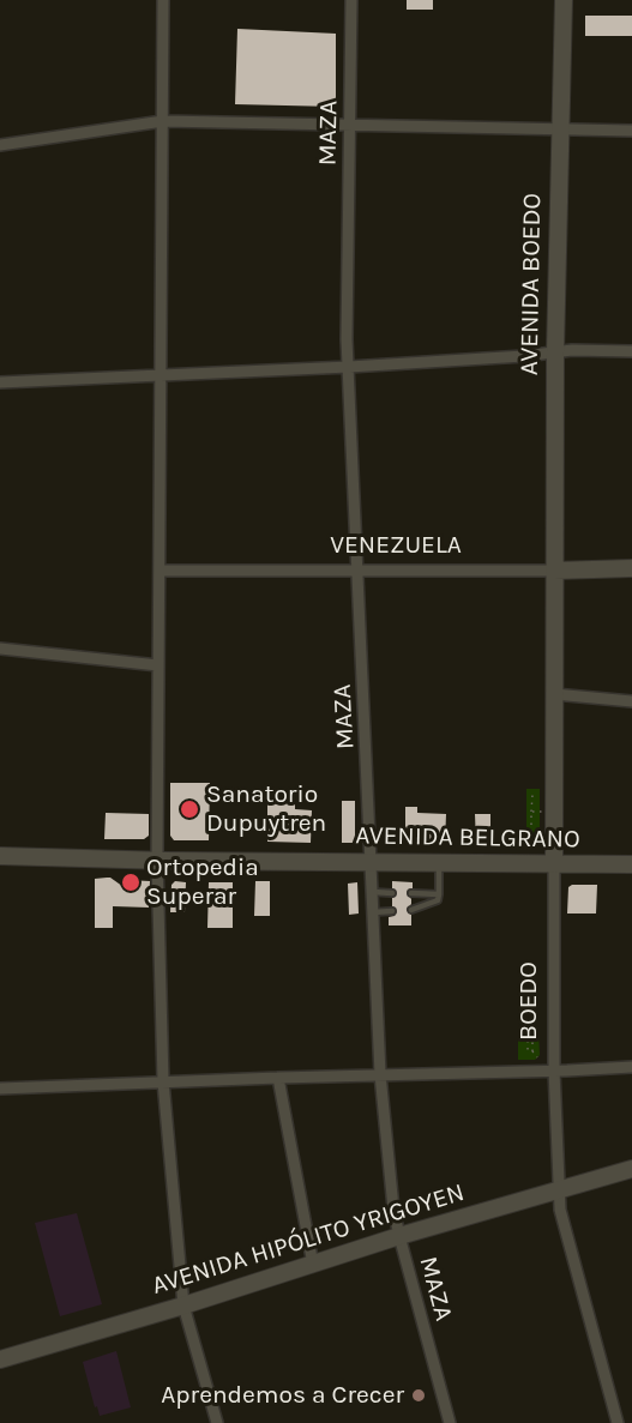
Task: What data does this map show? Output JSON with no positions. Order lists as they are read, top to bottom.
{
  "streets": {
    "main road": [
      "AVENIDA BOEDO",
      "VENEZUELA",
      "AVENIDA BELGRANO",
      "BOEDO",
      "AVENIDA HIPÓLITO YRIGOYEN"
    ],
    "street": ["MAZA"]
  },
  "crossings": [
    ["MAZA", "VENEZUELA"],
    ["MAZA", "AVENIDA BELGRANO"],
    ["MAZA", "AVENIDA HIPÓLITO YRIGOYEN"],
    ["AVENIDA BOEDO", "VENEZUELA"],
    ["AVENIDA BOEDO", "BOEDO"],
    ["VENEZUELA", "BOEDO"],
    ["AVENIDA BELGRANO", "BOEDO"],
    ["BOEDO", "AVENIDA HIPÓLITO YRIGOYEN"]
  ],
  "places": ["Sanatorio Dupuytren", "Ortopedia Superar", "Aprendemos a Crecer"]
}
